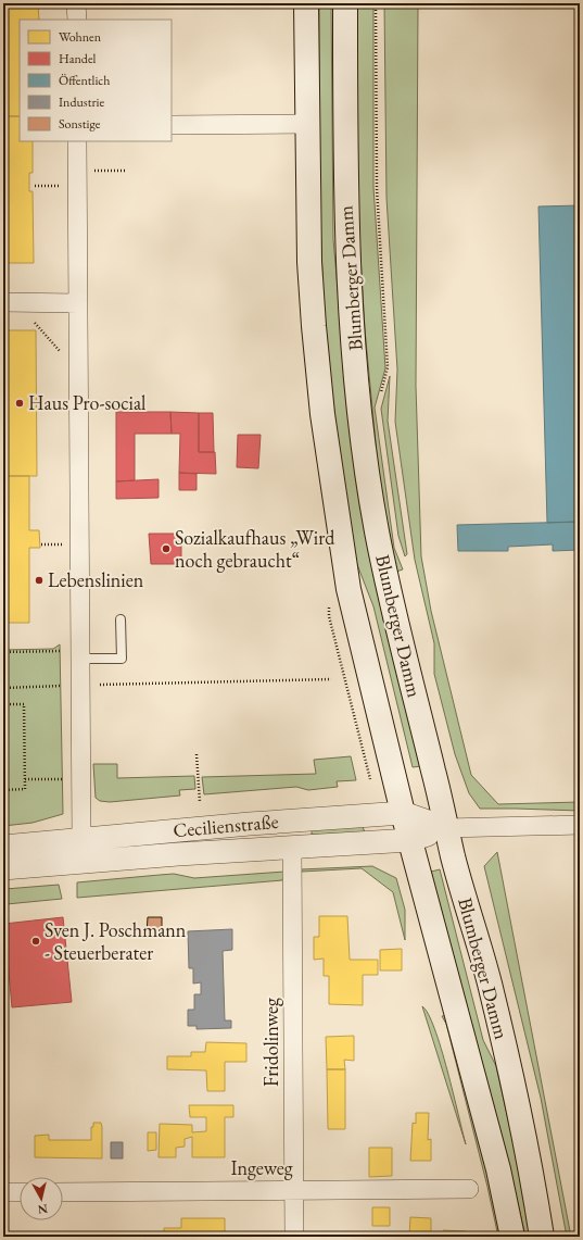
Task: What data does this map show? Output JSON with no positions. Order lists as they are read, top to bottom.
{
  "streets": {
    "main road": ["Blumberger Damm"],
    "street": ["Cecilienstraße", "Fridolinweg", "Ingeweg"]
  },
  "crossings": [
    ["Blumberger Damm", "Cecilienstraße"],
    ["Cecilienstraße", "Fridolinweg"],
    ["Fridolinweg", "Ingeweg"]
  ],
  "places": [
    "Haus Pro-social",
    "Sozialkaufhaus „Wird noch gebraucht“",
    "Lebenslinien",
    "Sven J. Poschmann - Steuerberater"
  ],
  "legend": [
    "Wohnen",
    "Handel",
    "Öffentlich",
    "Industrie",
    "Sonstige"
  ],
  "north": "bottom"
}
